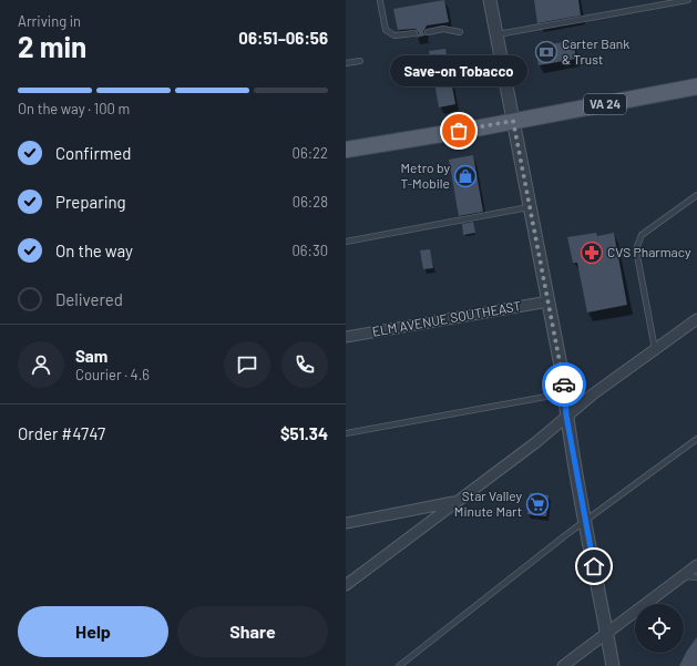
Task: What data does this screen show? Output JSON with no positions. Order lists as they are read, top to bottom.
{
  "streets": {
    "main road": ["VA 24"],
    "street": ["ELM AVENUE SOUTHEAST"]
  },
  "places": {
    "bank": ["Carter Bank & Trust"],
    "other": ["Save-on Tobacco"],
    "shop": ["Metro by T-Mobile"],
    "pharmacy": ["CVS Pharmacy"],
    "supermarket": ["Star Valley Minute Mart"]
  },
  "page": {
    "heading": ["2 min", "Arriving in", "06:51–06:56"],
    "panel": [
      "Sam",
      "Courier · 4.6",
      "Order #4747",
      "$51.34"
    ],
    "bubble": "Save-on Tobacco",
    "bar": "On the way · 100 m",
    "list": [
      ["Confirmed", "06:22"],
      ["Preparing", "06:28"],
      ["On the way", "06:30"],
      "Delivered"
    ],
    "buttons": ["Help", "Share"]
  }
}
